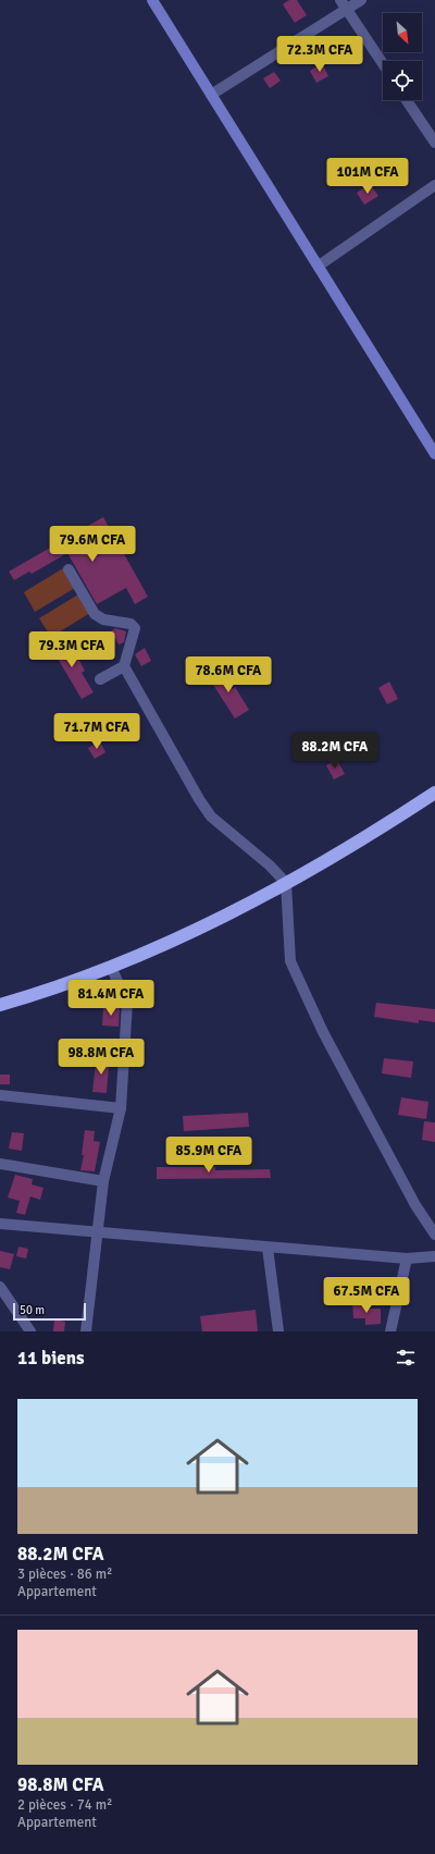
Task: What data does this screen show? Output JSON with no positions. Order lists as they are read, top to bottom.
{
  "scale_bar": "50 m",
  "north": "bottom right",
  "page": {
    "price": [
      "72.3M CFA",
      "101M CFA",
      "79.6M CFA",
      "79.3M CFA",
      "78.6M CFA",
      "71.7M CFA",
      "88.2M CFA",
      "81.4M CFA",
      "98.8M CFA",
      "85.9M CFA",
      "67.5M CFA"
    ],
    "scale": "50 m",
    "heading": "11 biens",
    "list": [
      {
        "name": "88.2M CFA",
        "note": "3 pièces · 86 m² · Appartement"
      },
      {
        "name": "98.8M CFA",
        "note": "2 pièces · 74 m² · Appartement"
      }
    ]
  }
}
